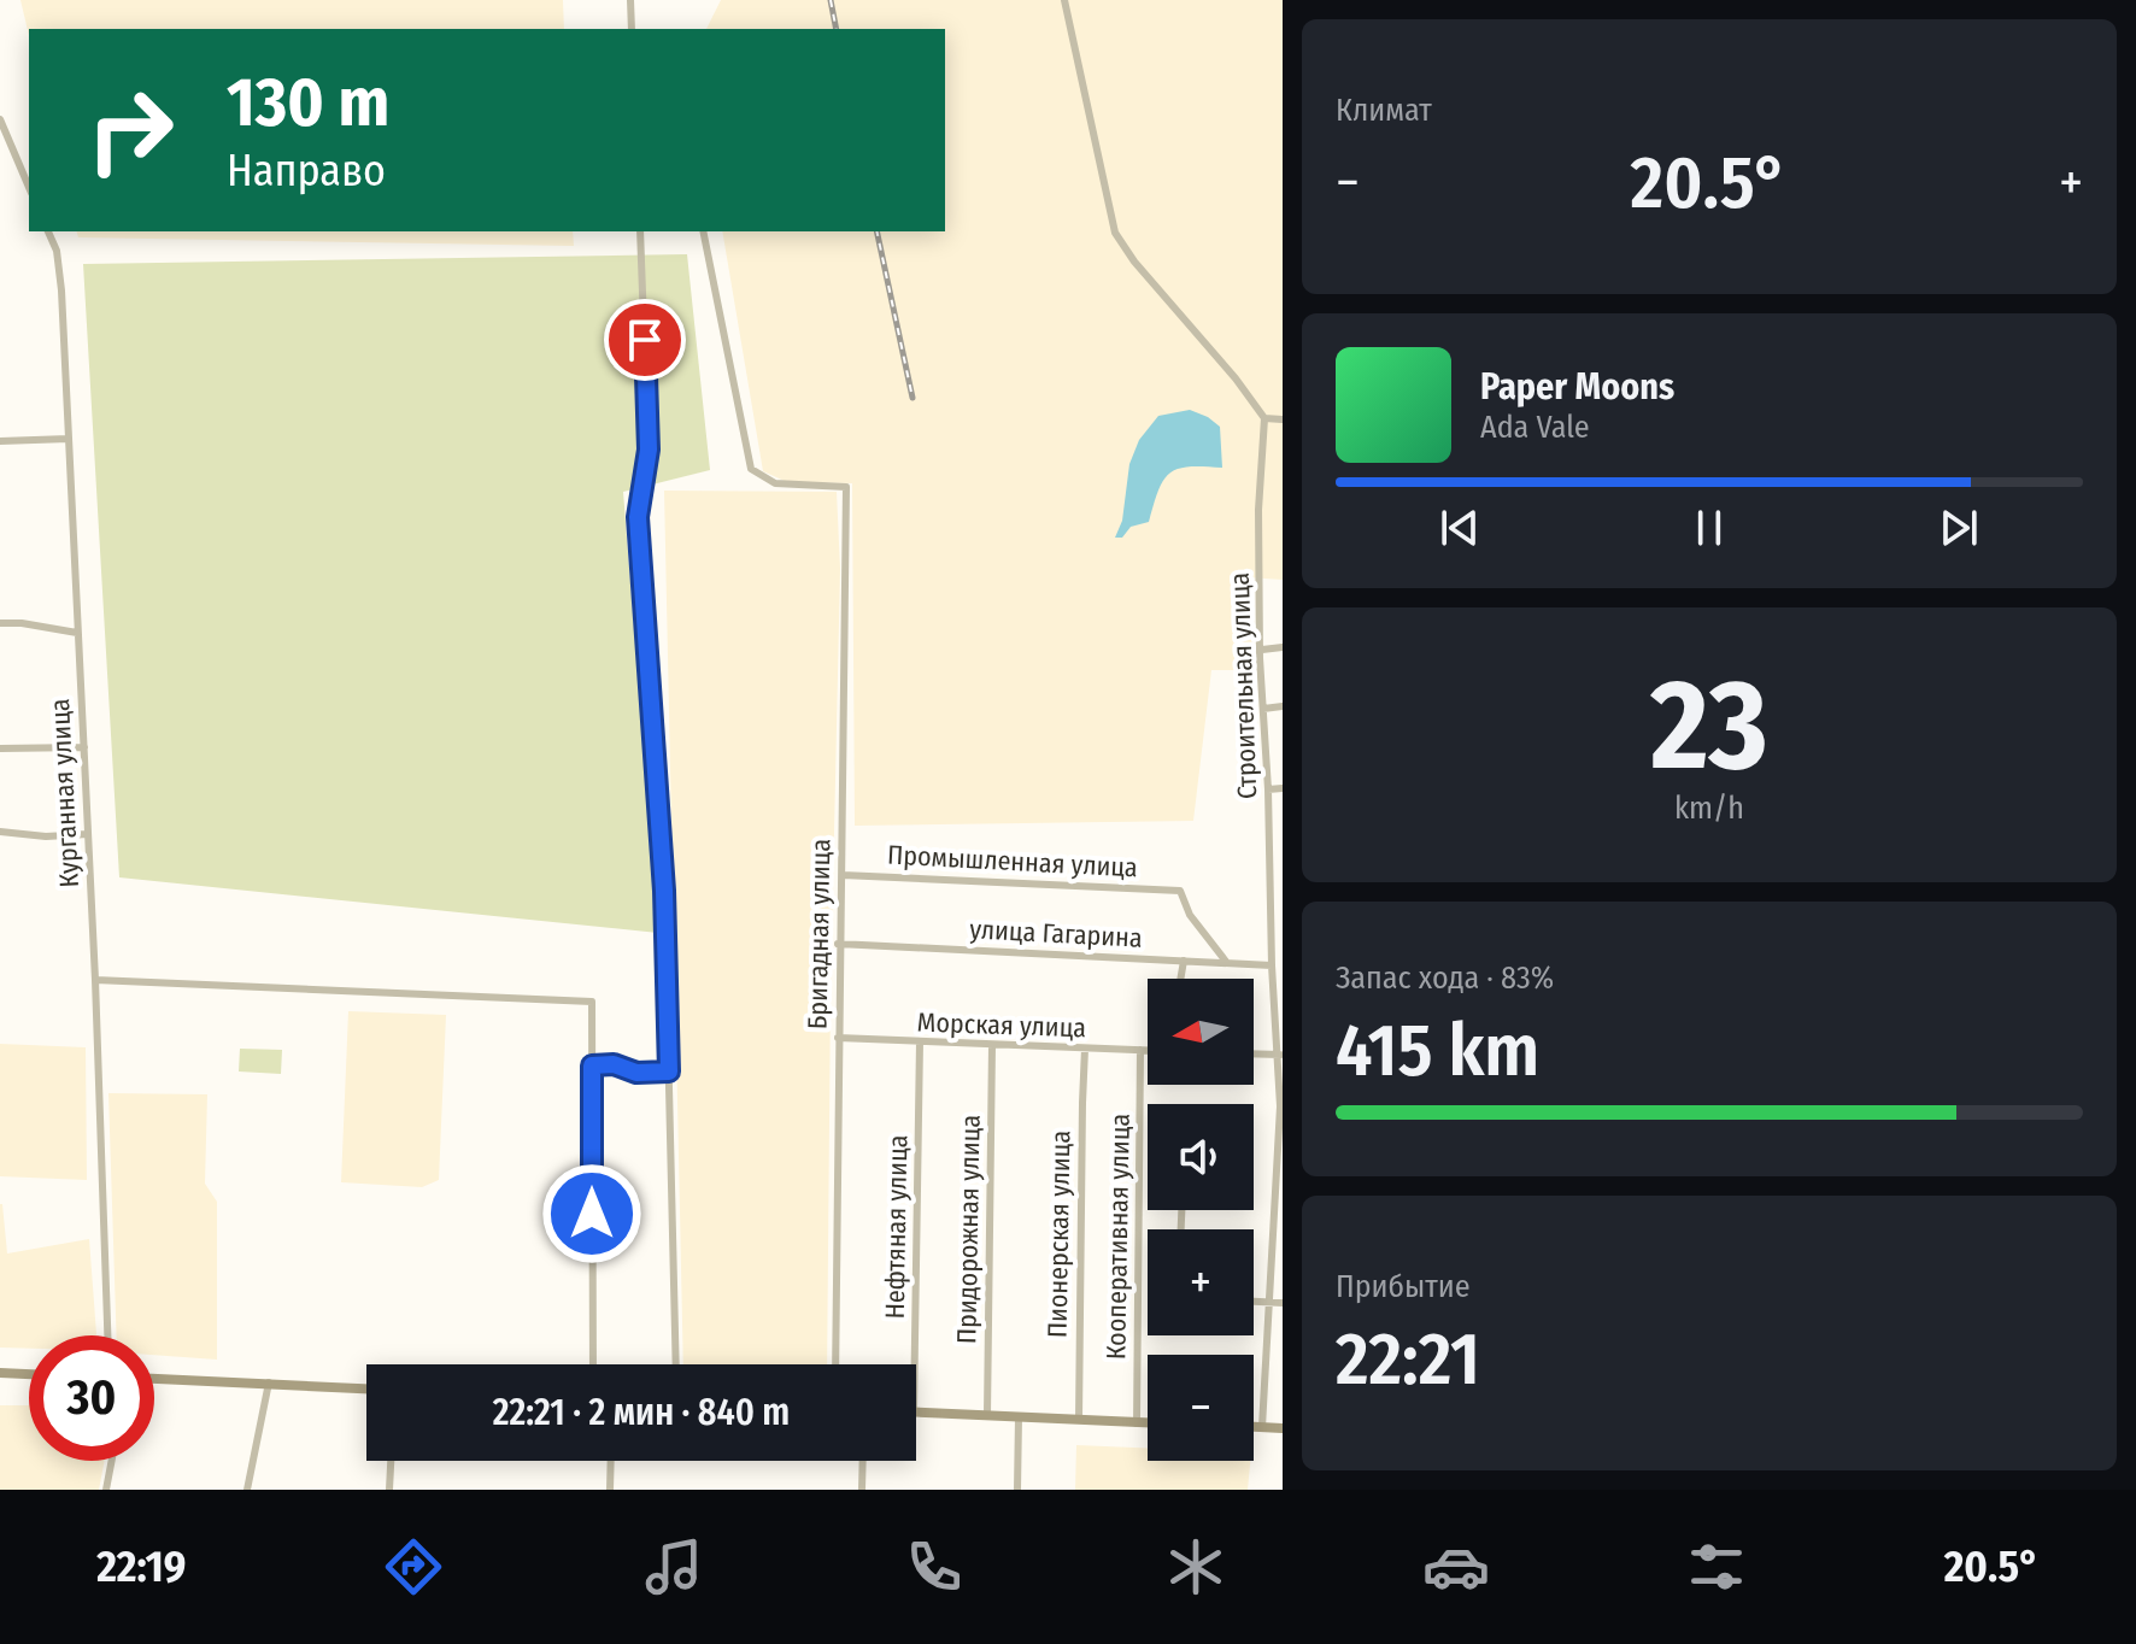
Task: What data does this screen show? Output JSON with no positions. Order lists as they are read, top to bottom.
{
  "streets": {
    "street": [
      "Строительная улица",
      "Курганная улица",
      "Промышленная улица",
      "улица Гагарина",
      "Бригадная улица",
      "Морская улица",
      "Нефтяная улица",
      "Придорожная улица",
      "Пионерская улица",
      "Кооперативная улица"
    ]
  },
  "crossings": [
    ["Строительная улица", "улица Гагарина"],
    ["Промышленная улица", "улица Гагарина"],
    ["Промышленная улица", "Бригадная улица"],
    ["улица Гагарина", "Бригадная улица"],
    ["Бригадная улица", "Морская улица"],
    ["Морская улица", "Нефтяная улица"],
    ["Морская улица", "Придорожная улица"],
    ["Морская улица", "Пионерская улица"],
    ["Морская улица", "Кооперативная улица"]
  ],
  "north": "left",
  "page": {
    "tile": [
      "Климат",
      ["23", "km/h"],
      ["Запас хода · 83%", "415 km"],
      ["Прибытие", "22:21"]
    ],
    "turn": ["130 m", "Направо"],
    "heat": ["−", "20.5°", "+"],
    "song": ["Paper Moons", "Ada Vale"],
    "map_buttons": ["+", "−"],
    "limit": "30",
    "trip": "22:21 · 2 мин · 840 m",
    "tabs": ["22:19", "20.5°"]
  }
}
